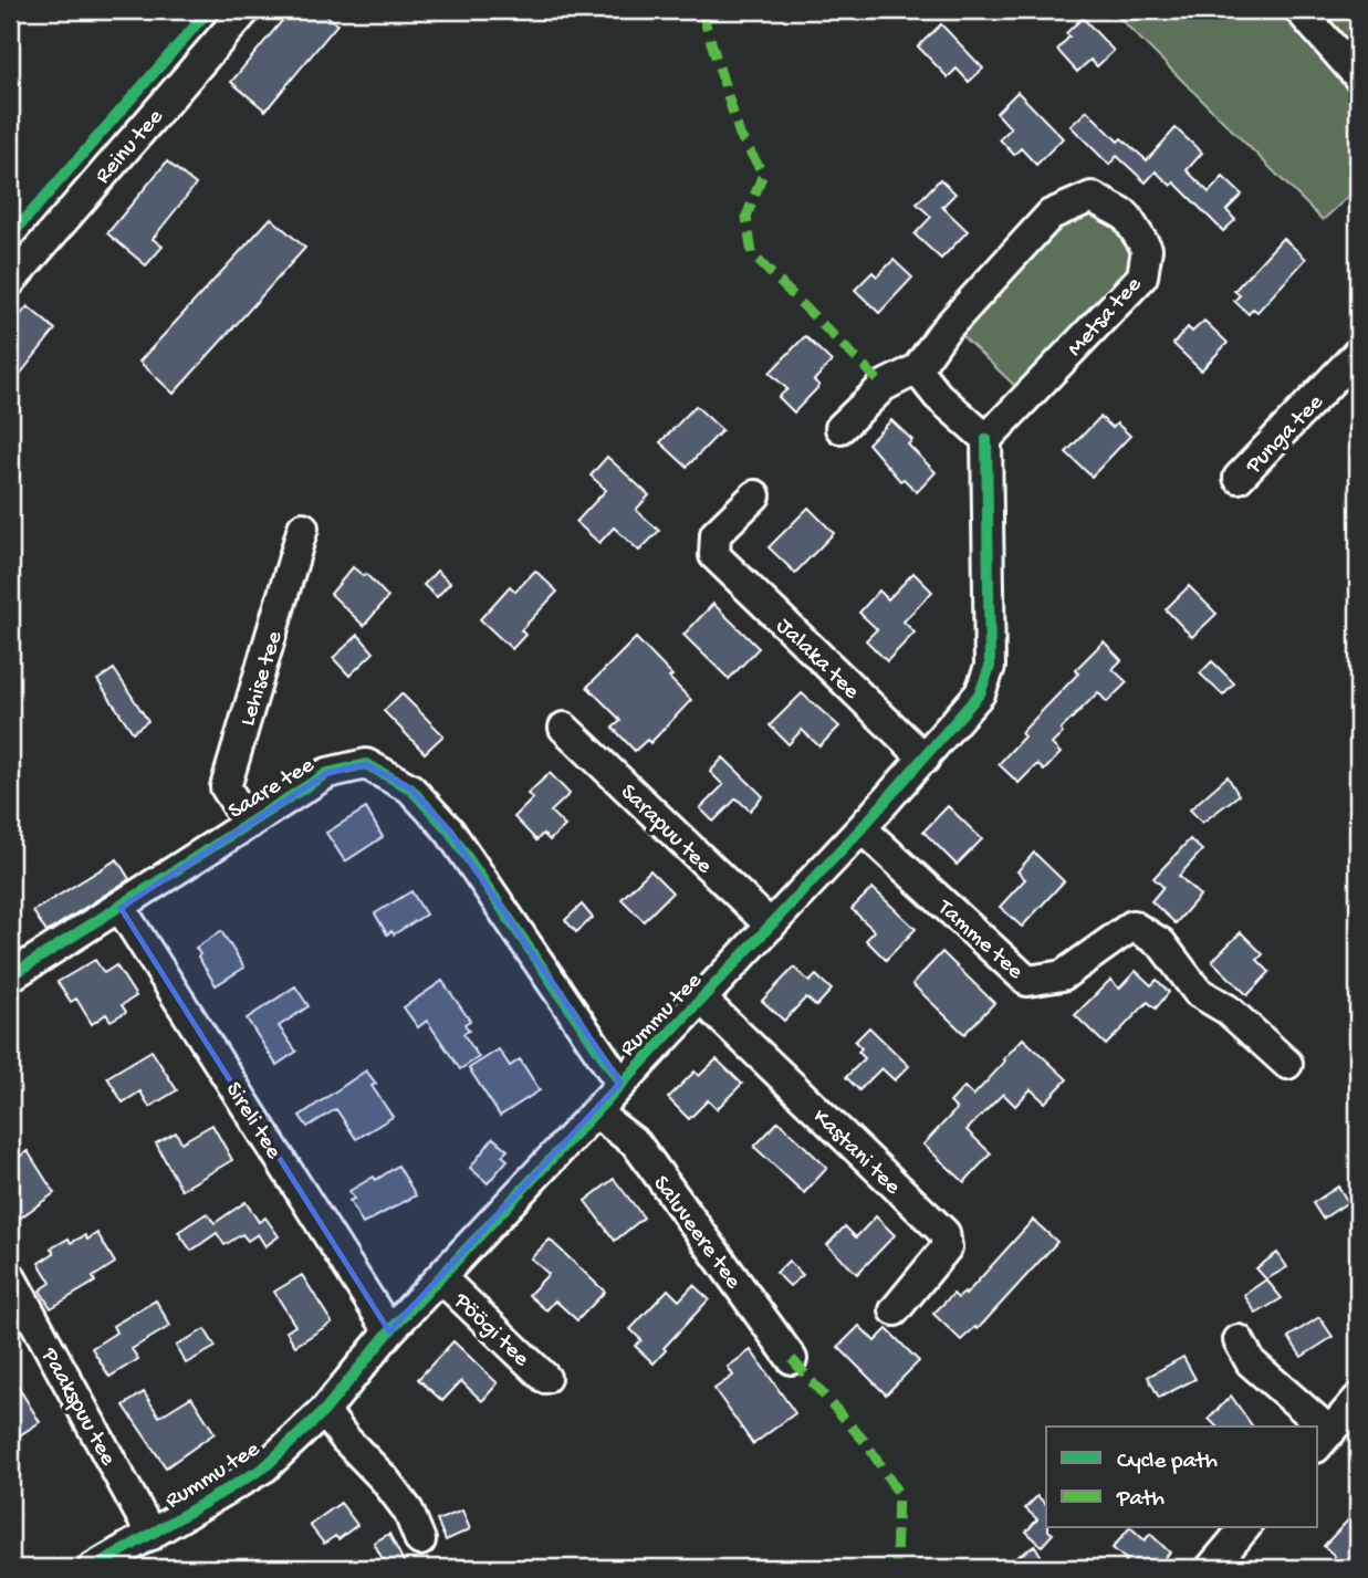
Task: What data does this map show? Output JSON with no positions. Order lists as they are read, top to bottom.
{
  "streets": {
    "street": [
      "Reinu tee",
      "Metsa tee",
      "Punga tee",
      "Jalaka tee",
      "Lehise tee",
      "Saare tee",
      "Sarapuu tee",
      "Tamme tee",
      "Rummu tee",
      "Sireli tee",
      "Kastani tee",
      "Saluveere tee",
      "Pöögi tee",
      "Paakspuu tee"
    ]
  },
  "crossings": [
    ["Metsa tee", "Rummu tee"],
    ["Jalaka tee", "Rummu tee"],
    ["Lehise tee", "Saare tee"],
    ["Saare tee", "Rummu tee"],
    ["Saare tee", "Sireli tee"],
    ["Sarapuu tee", "Rummu tee"],
    ["Tamme tee", "Rummu tee"],
    ["Rummu tee", "Sireli tee"],
    ["Rummu tee", "Kastani tee"],
    ["Rummu tee", "Saluveere tee"],
    ["Rummu tee", "Pöögi tee"],
    ["Rummu tee", "Paakspuu tee"]
  ],
  "legend": ["Cycle path", "Path"]
}
